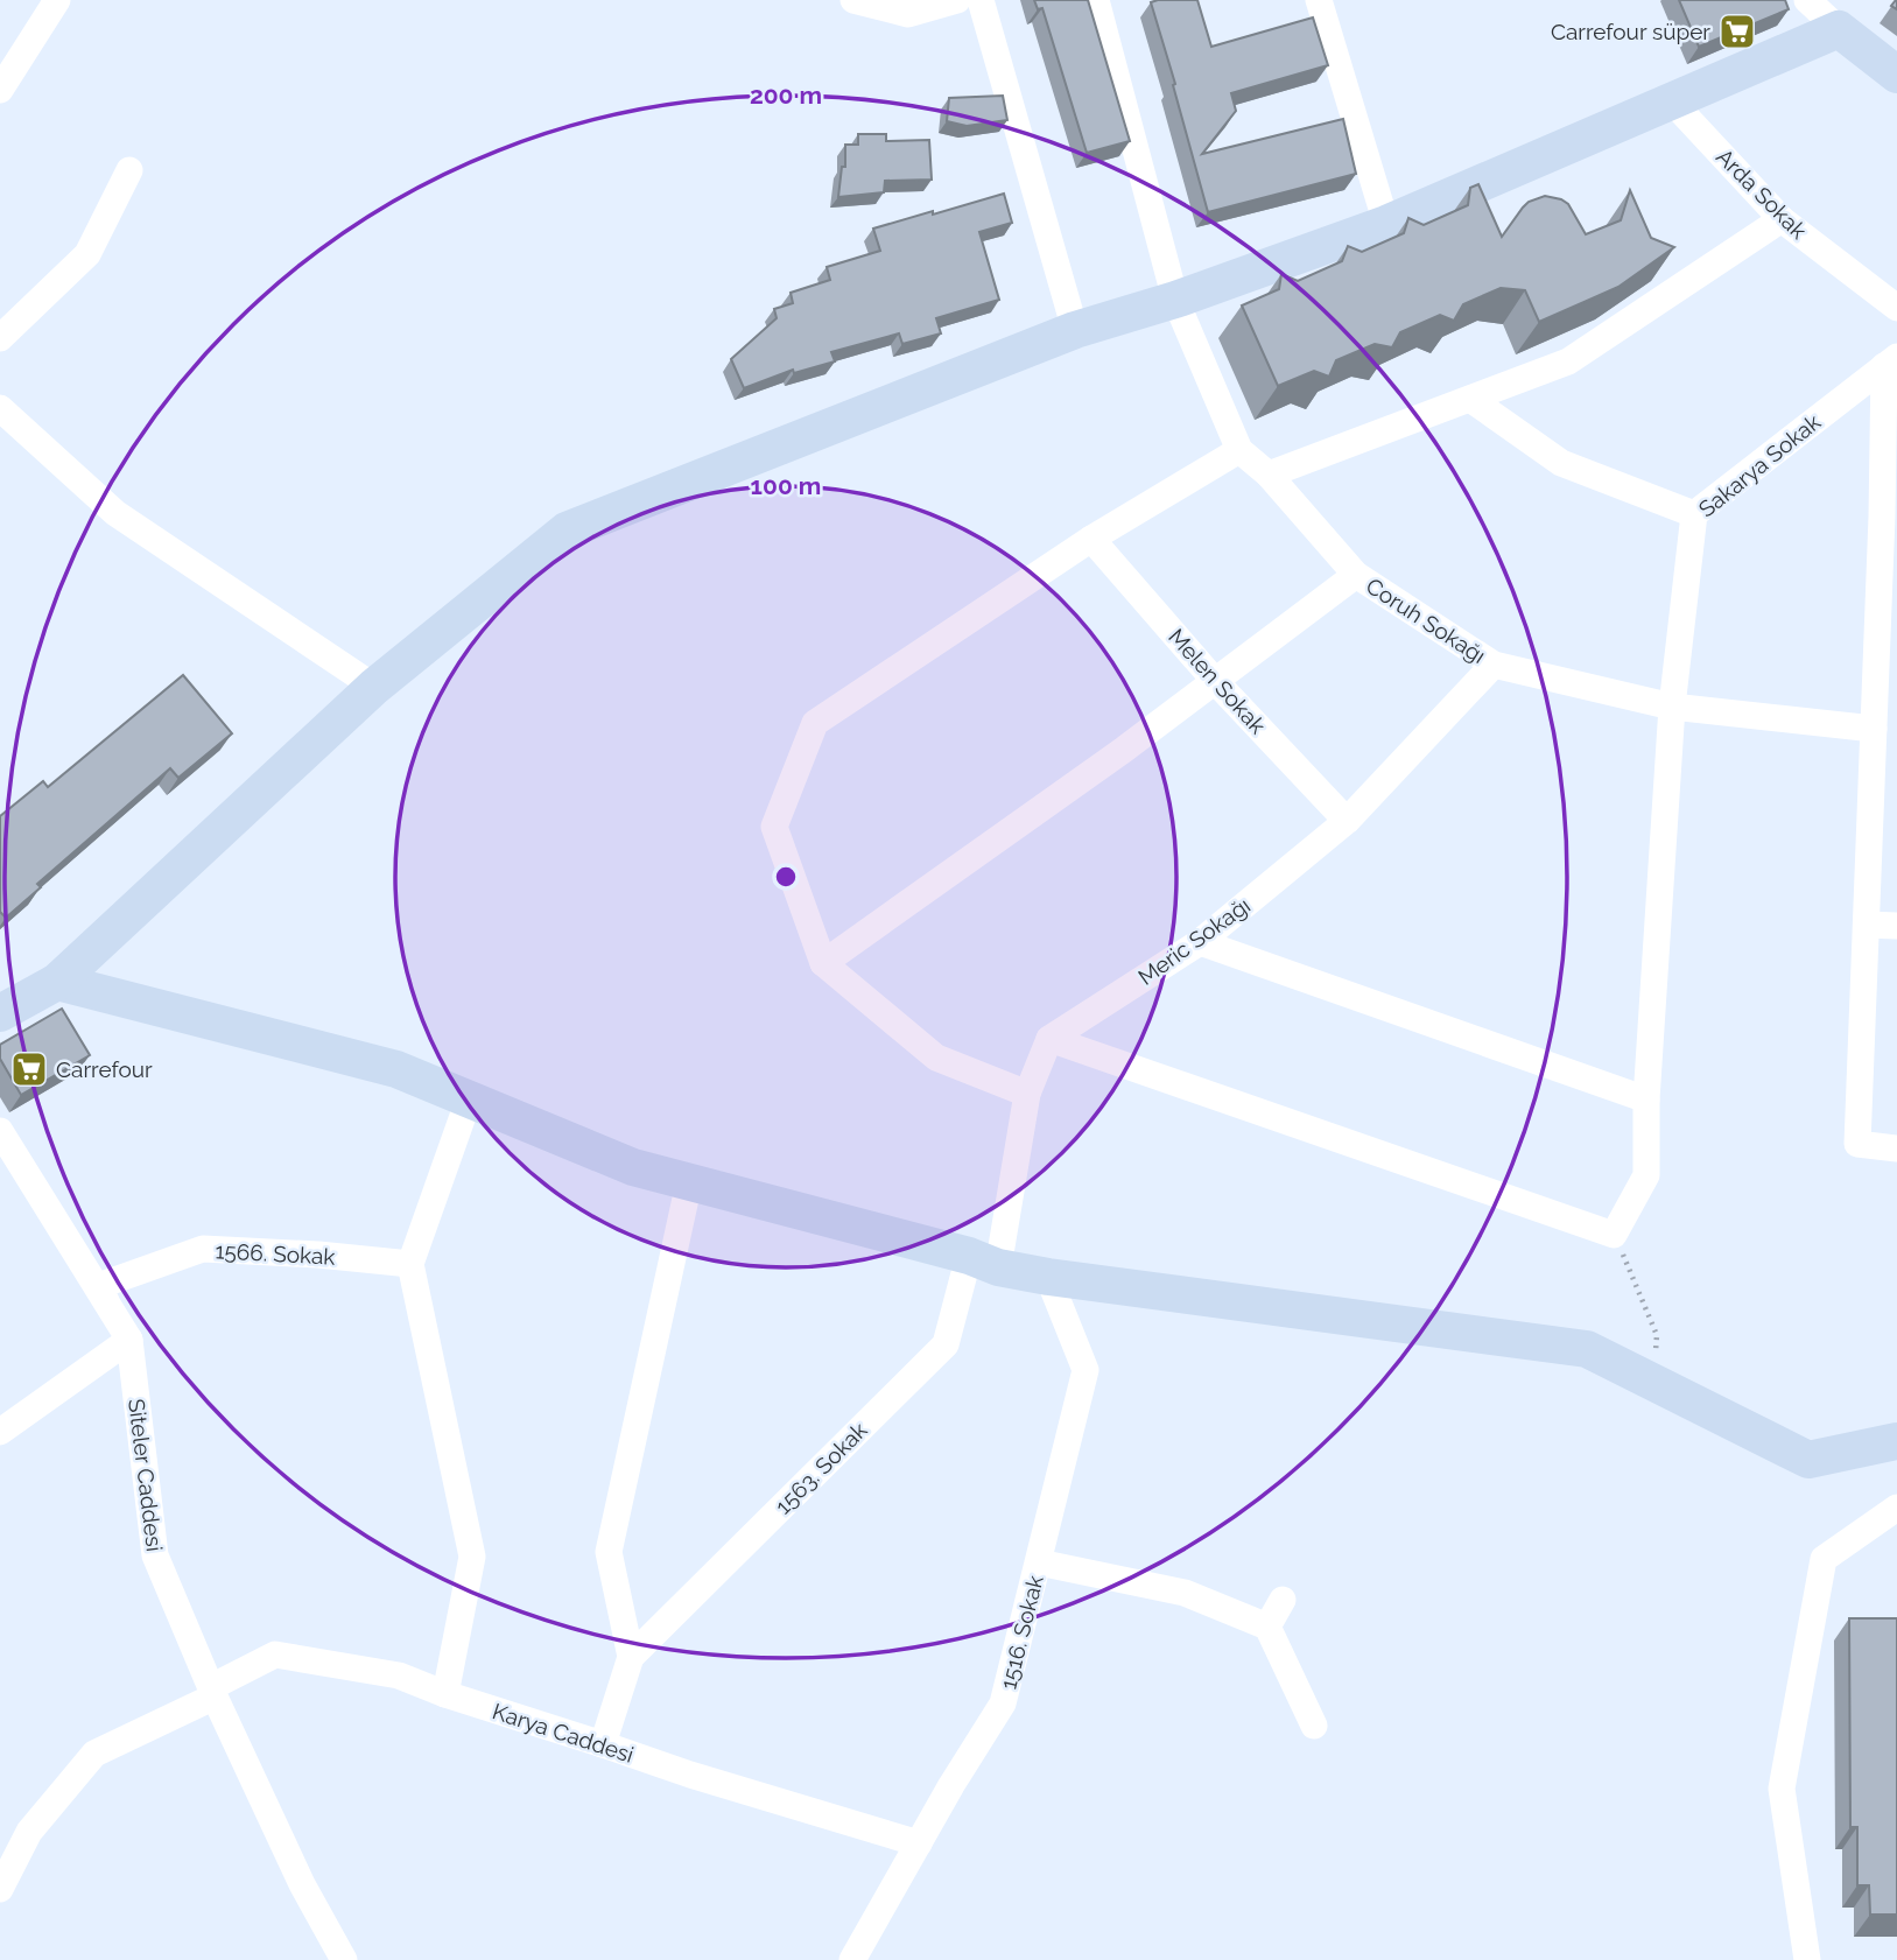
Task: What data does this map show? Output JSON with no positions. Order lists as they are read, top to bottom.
{
  "streets": {
    "street": [
      "Arda Sokak",
      "Sakarya Sokak",
      "Coruh Sokağı",
      "Melen Sokak",
      "Meric Sokağı",
      "1566. Sokak",
      "1563. Sokak",
      "Siteler Caddesi",
      "1516. Sokak",
      "Karya Caddesi"
    ]
  },
  "crossings": [
    ["Sakarya Sokak", "Coruh Sokağı"],
    ["Coruh Sokağı", "Meric Sokağı"],
    ["Melen Sokak", "Meric Sokağı"],
    ["1566. Sokak", "Siteler Caddesi"],
    ["Siteler Caddesi", "Karya Caddesi"],
    ["1516. Sokak", "Karya Caddesi"]
  ],
  "places": {
    "supermarket": ["Carrefour süper", "Carrefour"]
  },
  "rings": ["200 m", "100 m"]
}
